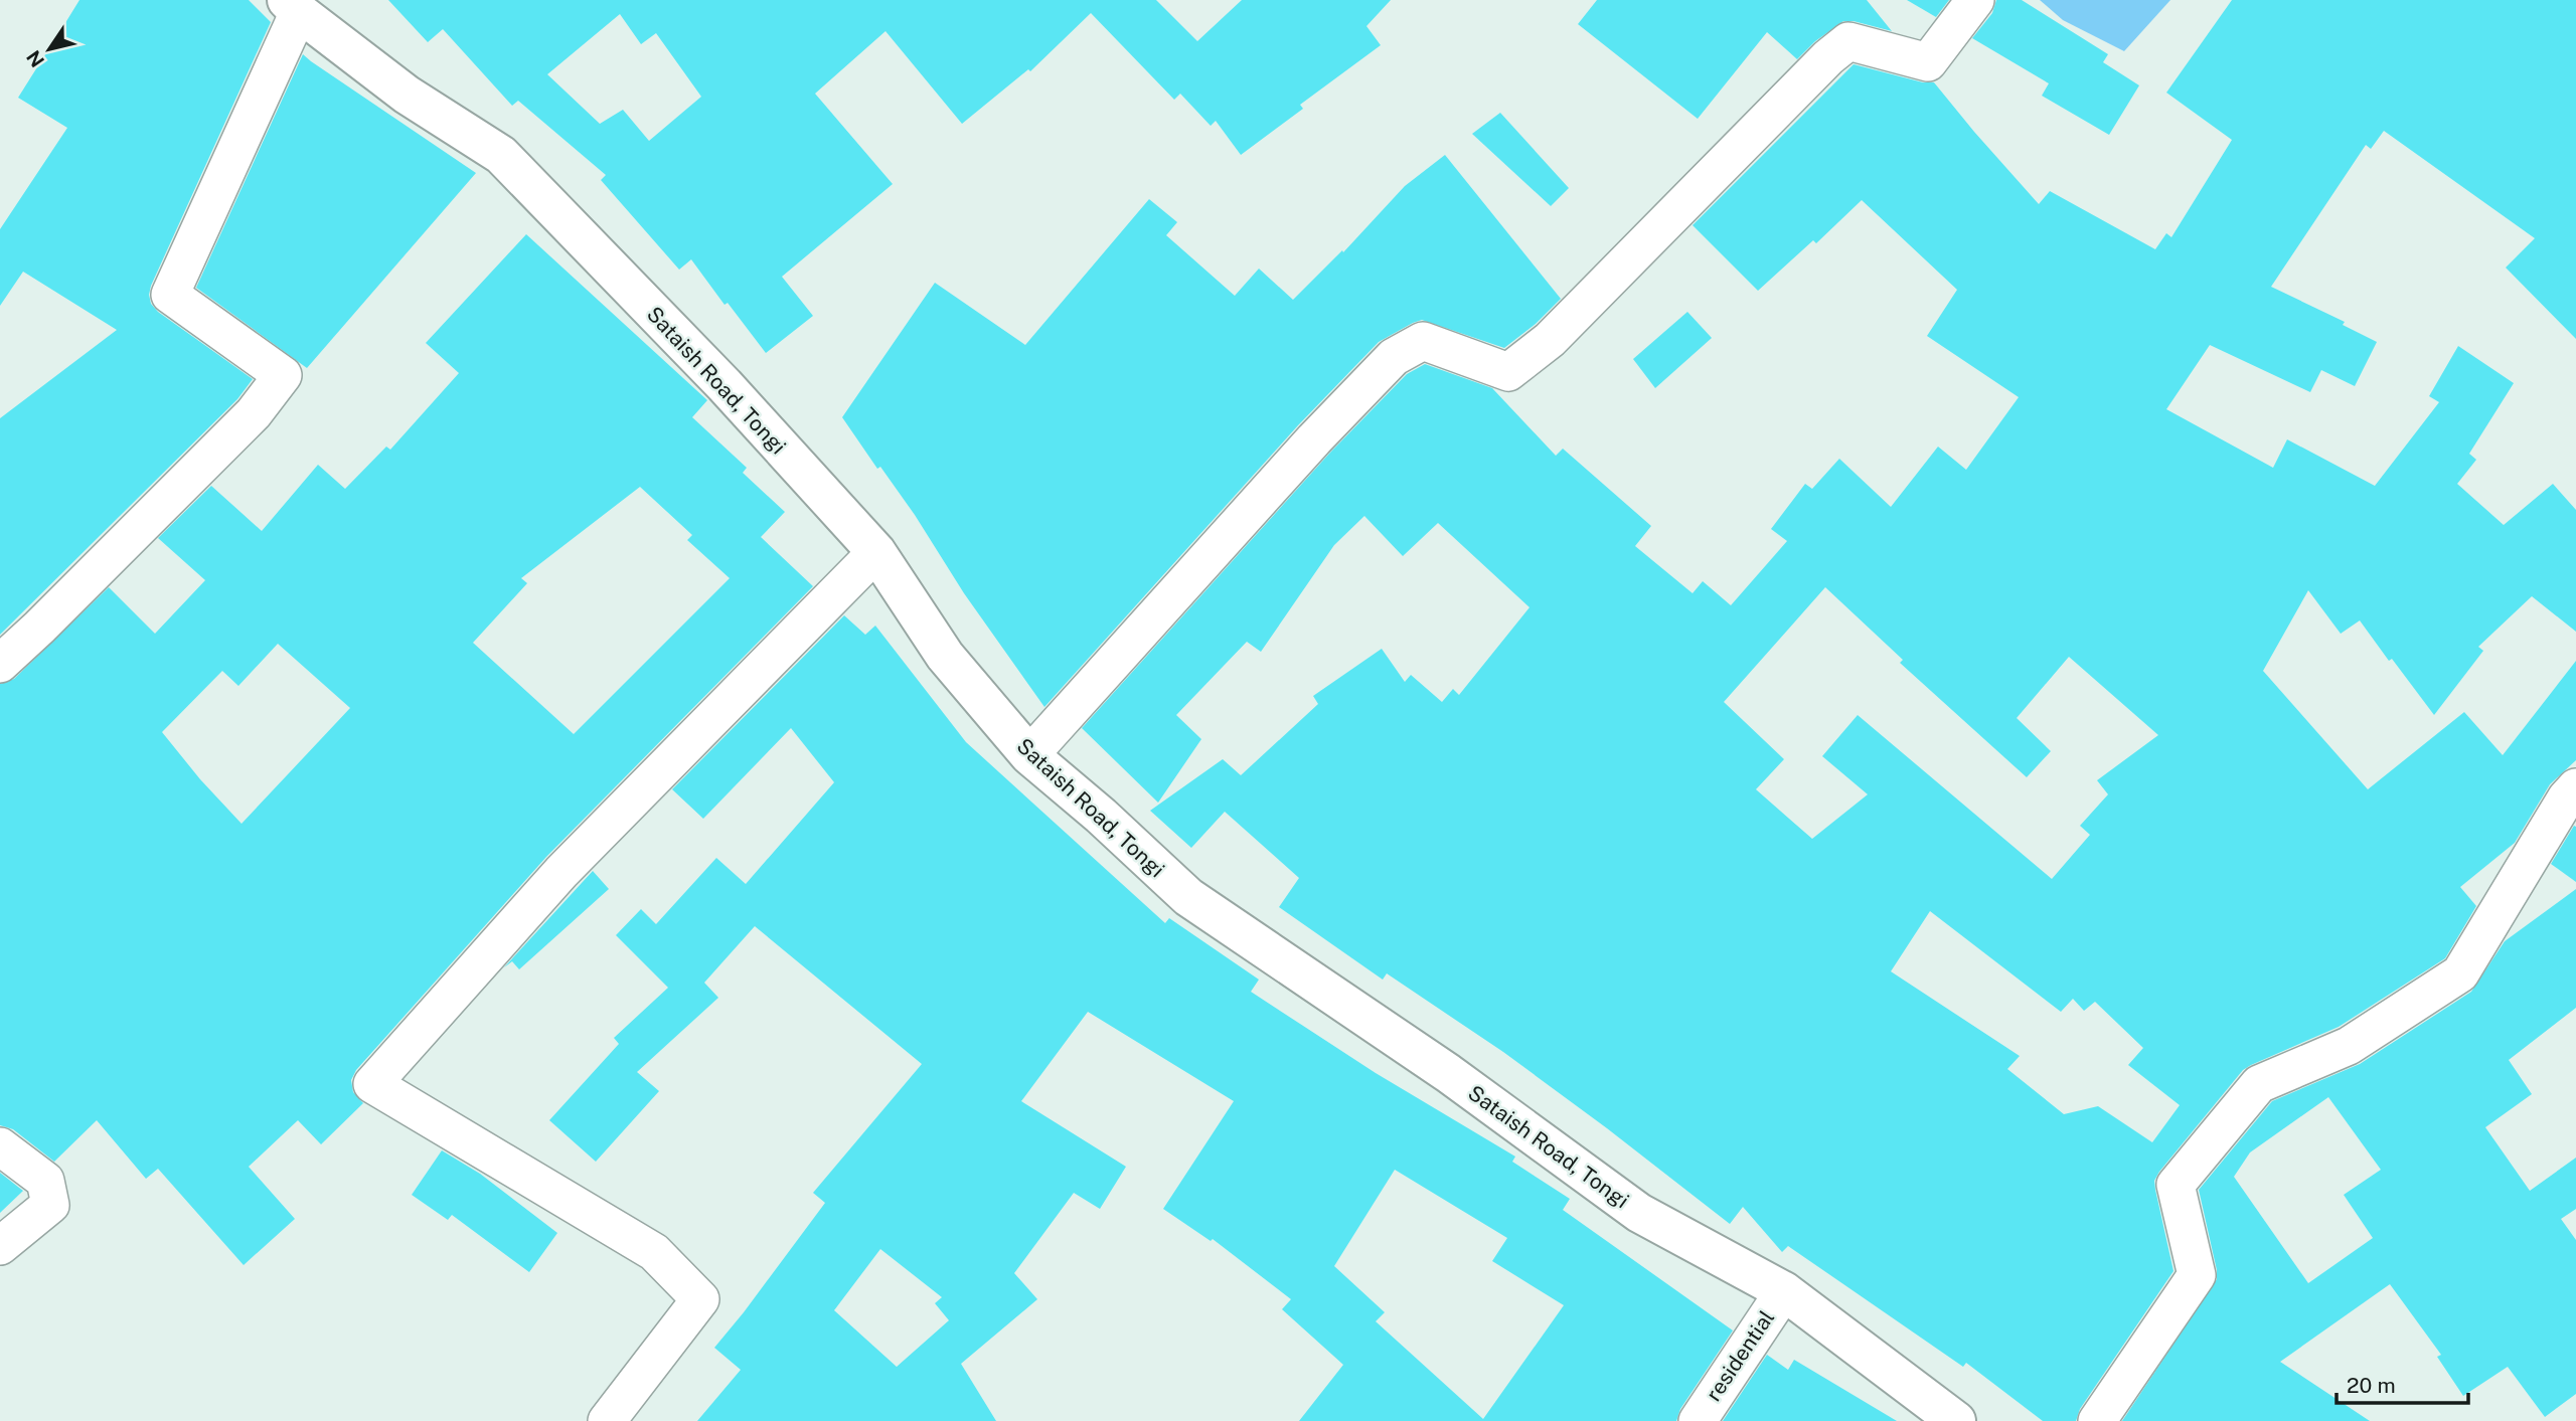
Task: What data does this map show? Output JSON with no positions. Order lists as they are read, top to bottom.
{
  "streets": {
    "street": ["Sataish Road, Tongi", "residential"]
  },
  "crossings": [
    ["Sataish Road, Tongi", "residential"]
  ],
  "scale_bar": "20 m",
  "north": "bottom left"
}
